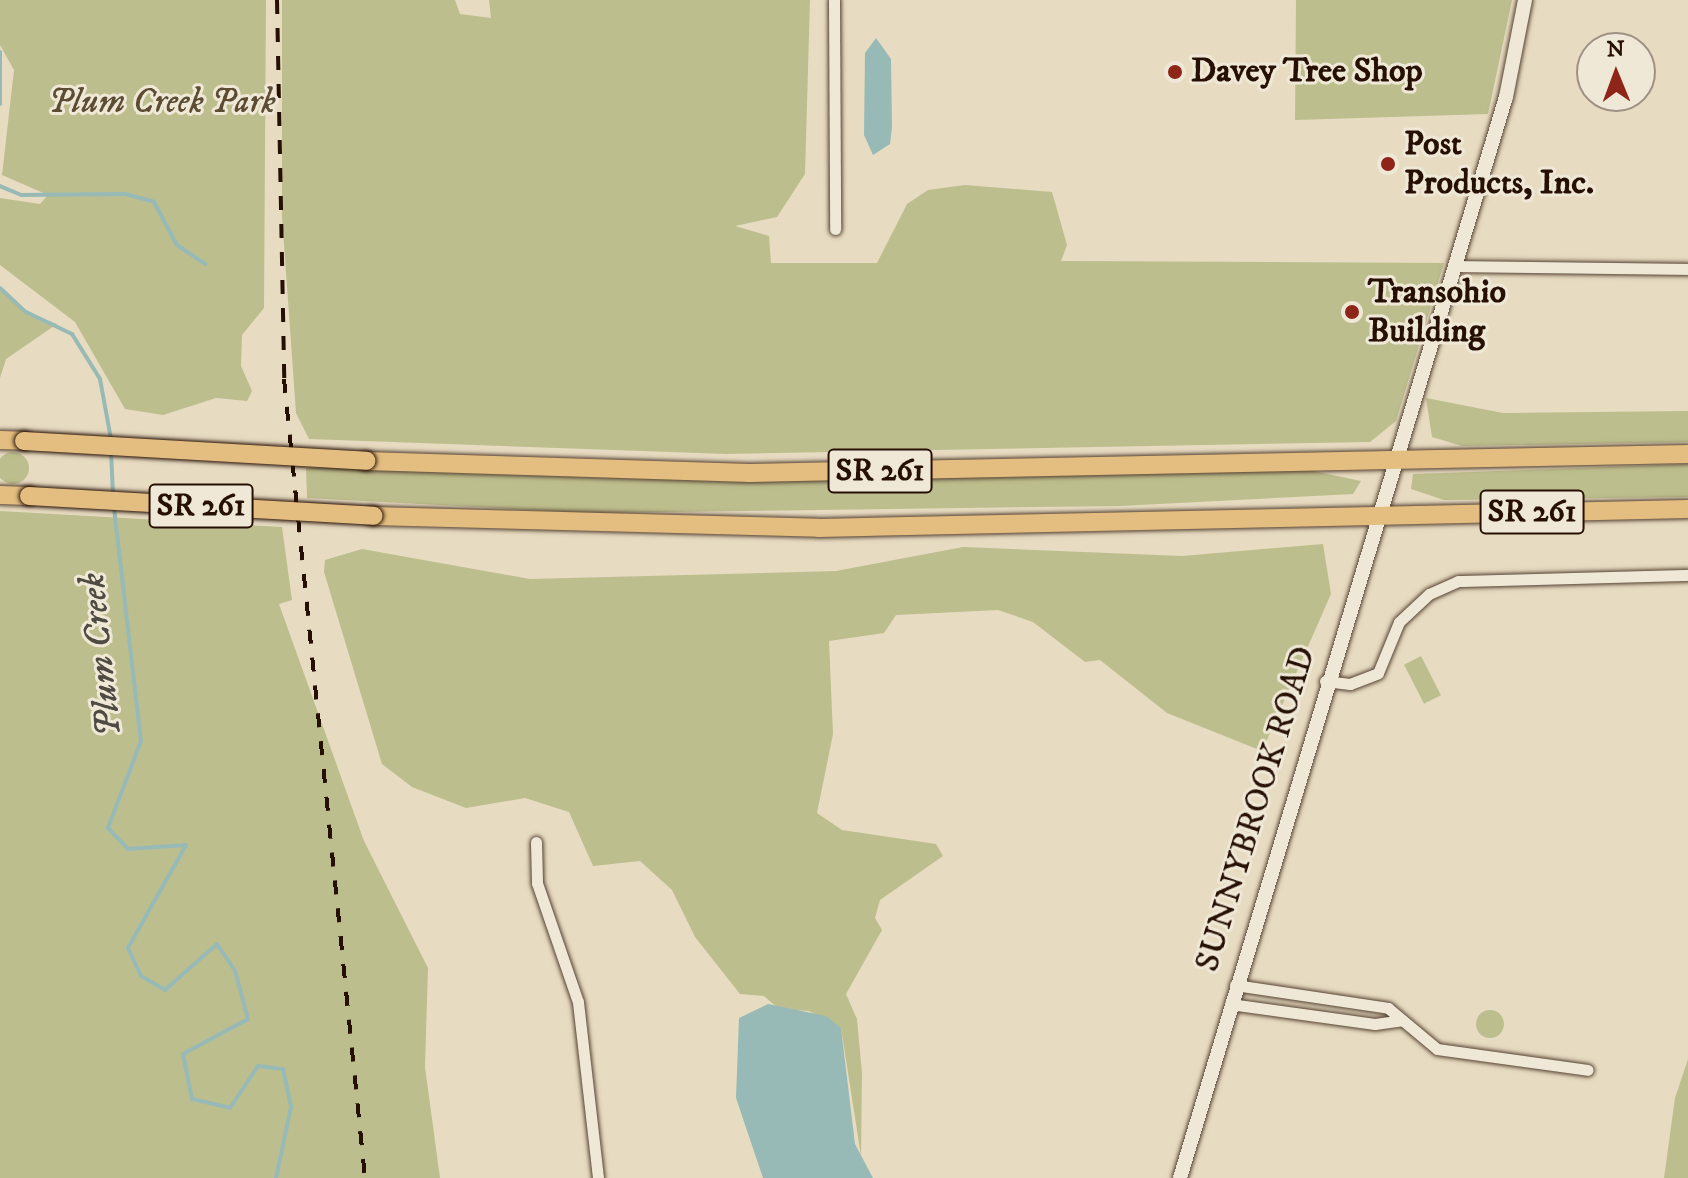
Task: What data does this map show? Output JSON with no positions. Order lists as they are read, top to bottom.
{
  "streets": {
    "main road": ["SR 261"],
    "street": ["SUNNYBROOK ROAD"]
  },
  "crossings": [
    ["SR 261", "SUNNYBROOK ROAD"]
  ],
  "water": ["Plum Creek"],
  "parks": ["Plum Creek Park"],
  "places": ["Davey Tree Shop", "Post Products, Inc.", "Transohio Building"],
  "north": "top"
}
